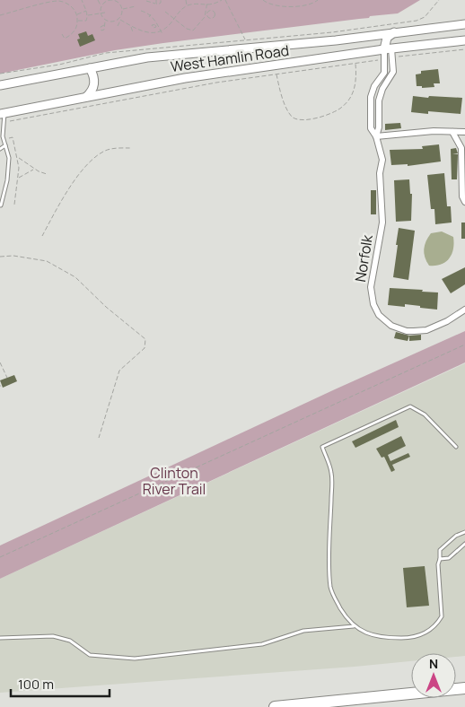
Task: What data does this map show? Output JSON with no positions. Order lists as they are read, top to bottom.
{
  "streets": {
    "main road": ["West Hamlin Road"],
    "street": ["Norfolk"]
  },
  "crossings": [
    ["West Hamlin Road", "Norfolk"]
  ],
  "parks": ["Clinton River Trail"],
  "scale_bar": "100 m",
  "north": "top"
}
